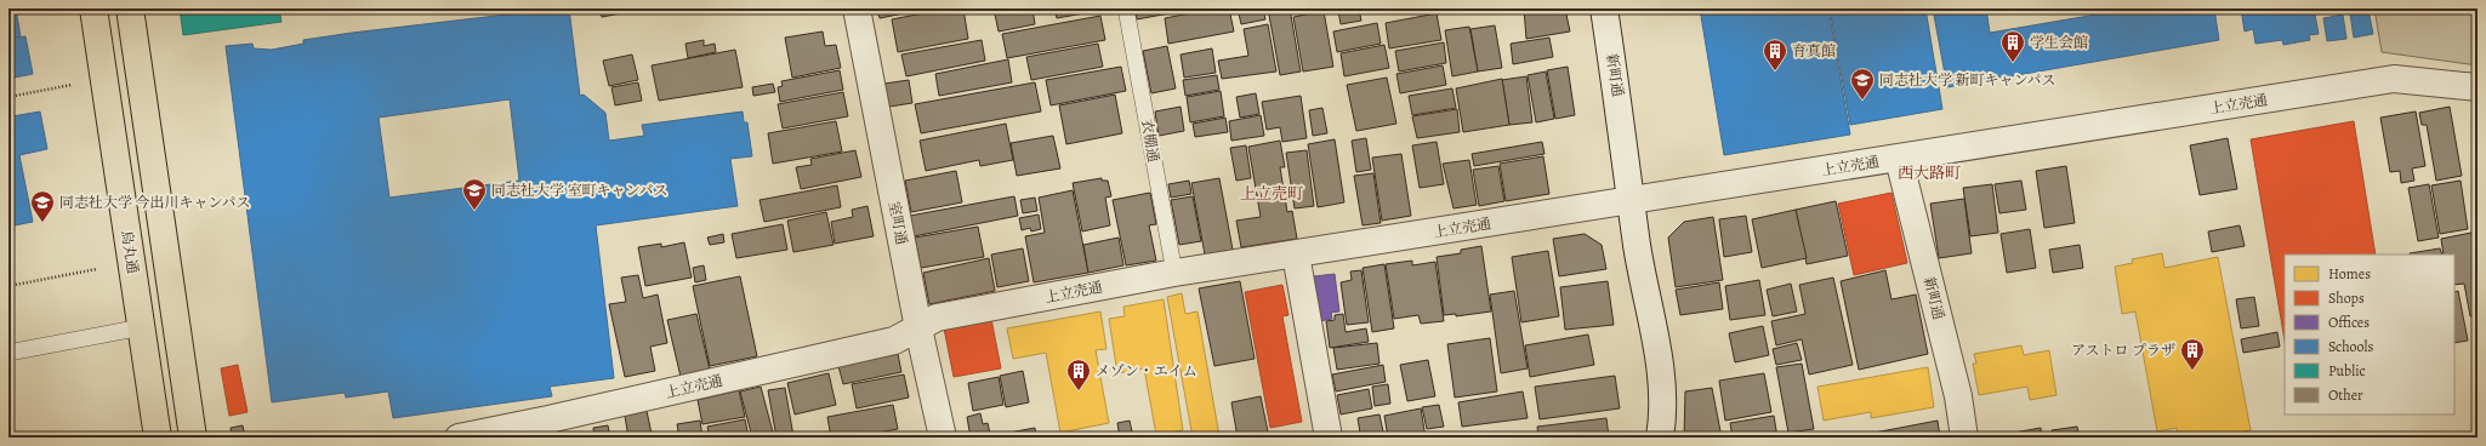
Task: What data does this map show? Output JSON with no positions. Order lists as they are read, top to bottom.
{
  "streets": {
    "highway": ["烏丸通"],
    "street": ["新町通", "上立売通", "室町通"],
    "lane": ["衣棚通"]
  },
  "crossings": [
    ["新町通", "上立売通"],
    ["上立売通", "衣棚通"],
    ["上立売通", "室町通"]
  ],
  "districts": ["西大路町", "上立売町"],
  "places": {
    "building": [
      "学生会館",
      "育真館",
      "アストロ プラザ",
      "メゾン・エイム"
    ],
    "school or university": ["同志社大学 新町キャンパス", "同志社大学 室町キャンパス", "同志社大学 今出川キャンパス"]
  },
  "legend": [
    "Homes",
    "Shops",
    "Offices",
    "Schools",
    "Public",
    "Other"
  ]
}
